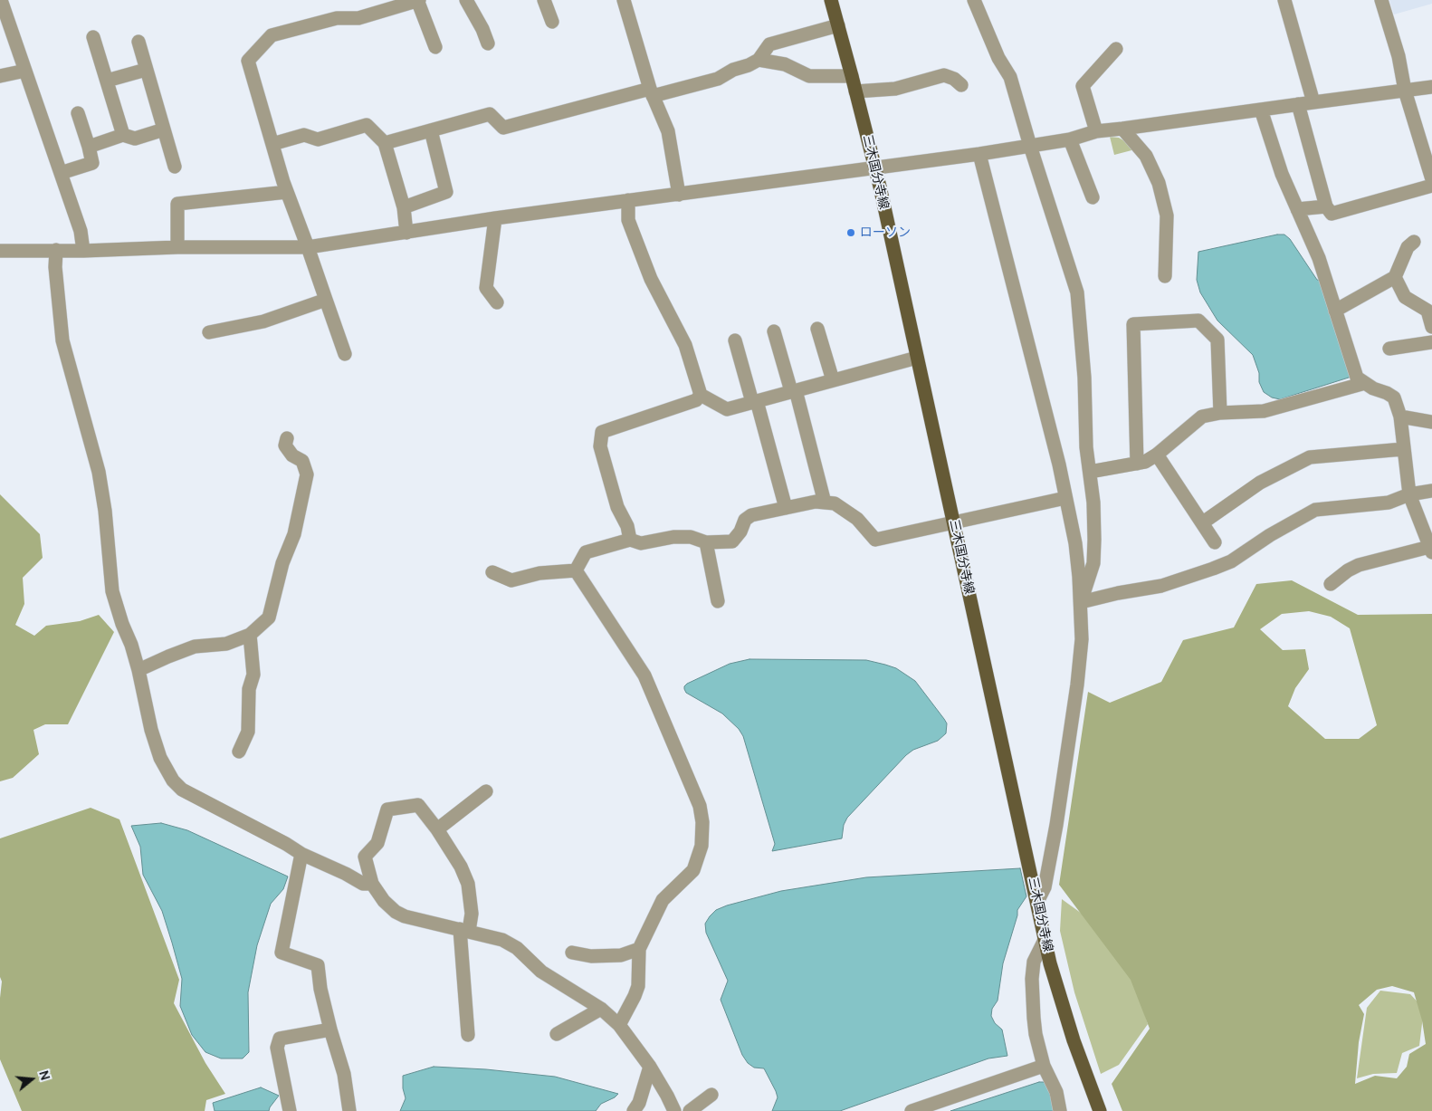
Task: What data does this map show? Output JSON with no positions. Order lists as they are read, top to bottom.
{
  "streets": {
    "main road": ["三木国分寺線"]
  },
  "places": ["ローソン"],
  "north": "right"
}
